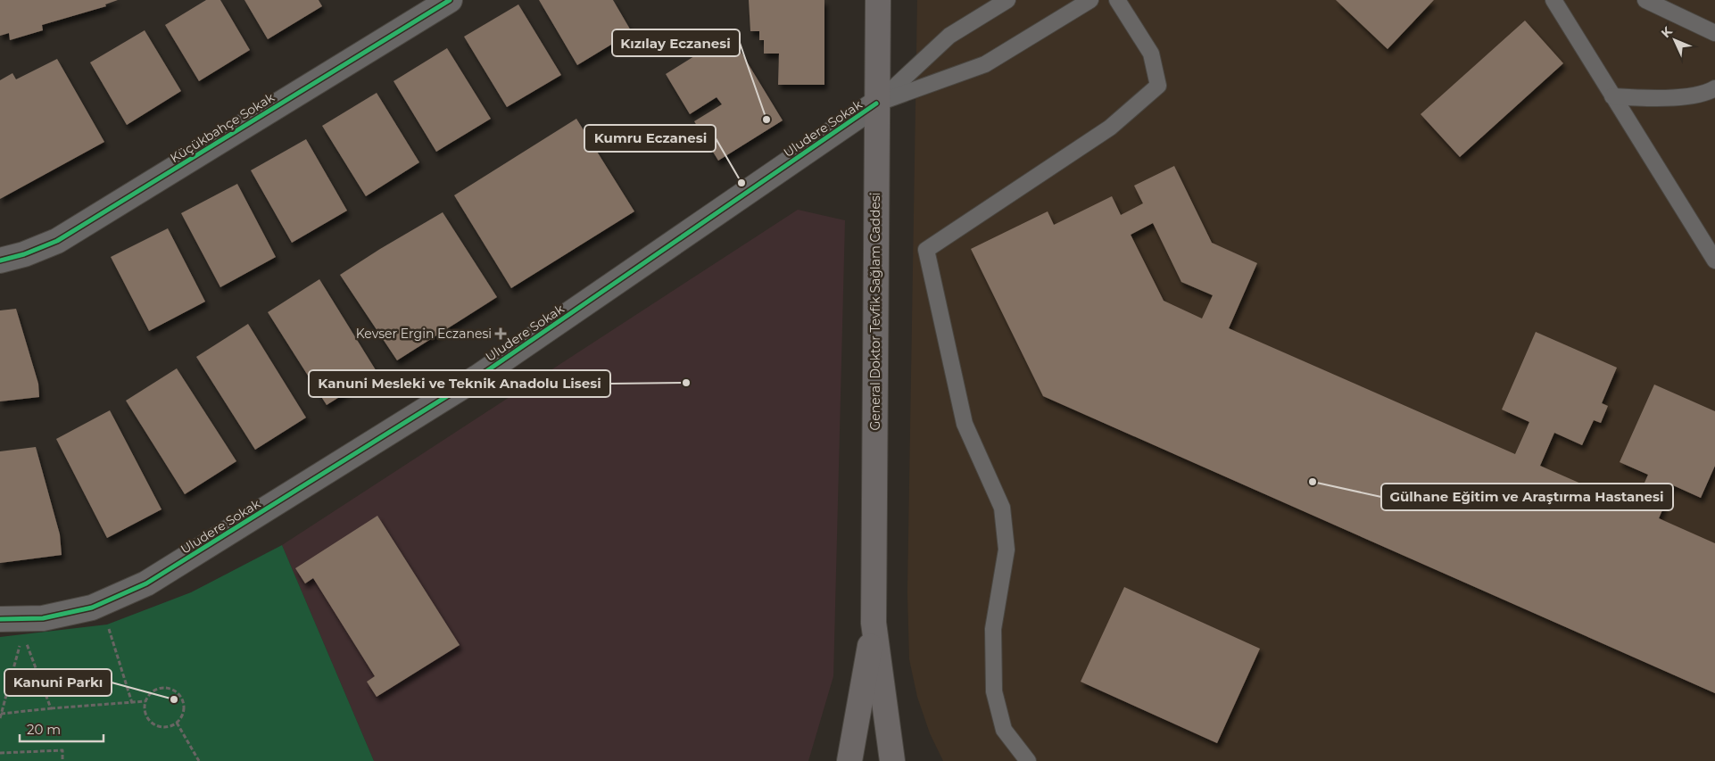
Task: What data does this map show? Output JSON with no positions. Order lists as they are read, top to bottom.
{
  "streets": {
    "main road": ["General Doktor Tevfik Sağlam Caddesi"],
    "street": ["Küçükbahçe Sokak", "Uludere Sokak"]
  },
  "crossings": [
    ["Uludere Sokak", "General Doktor Tevfik Sağlam Caddesi"]
  ],
  "places": {
    "other": [
      "Kızılay Eczanesi",
      "Kumru Eczanesi",
      "Kanuni Mesleki ve Teknik Anadolu Lisesi",
      "Gülhane Eğitim ve Araştırma Hastanesi",
      "Kanuni Parkı"
    ],
    "health": ["Kevser Ergin Eczanesi"]
  },
  "scale_bar": "20 m",
  "north": "top left"
}
